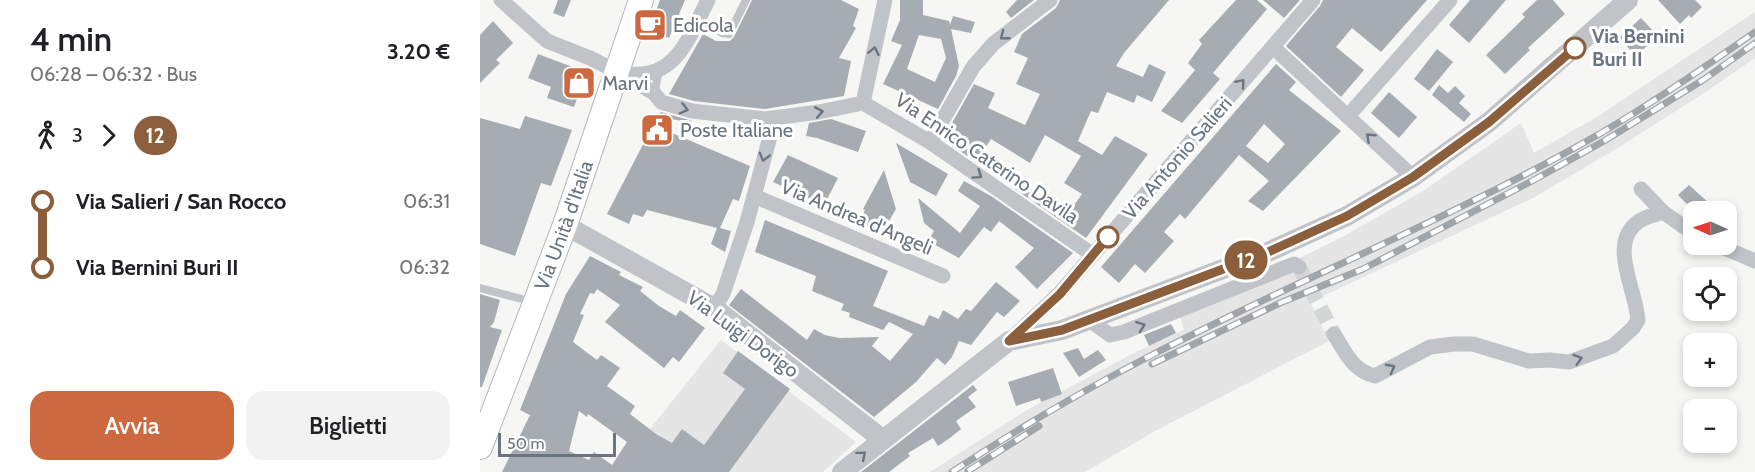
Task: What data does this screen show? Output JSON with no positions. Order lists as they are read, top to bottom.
{
  "streets": {
    "main road": ["Via Unità d'Italia"],
    "street": [
      "Via Enrico Caterino Davila",
      "Via Antonio Salieri",
      "Via Andrea d'Angeli",
      "Via Luigi Dorigo"
    ]
  },
  "crossings": [
    ["Via Enrico Caterino Davila", "Via Antonio Salieri"],
    ["Via Enrico Caterino Davila", "Via Andrea d'Angeli"],
    ["Via Enrico Caterino Davila", "Via Unità d'Italia"],
    ["Via Antonio Salieri", "Via Luigi Dorigo"],
    ["Via Andrea d'Angeli", "Via Luigi Dorigo"],
    ["Via Unità d'Italia", "Via Luigi Dorigo"]
  ],
  "one_way": ["Via Enrico Caterino Davila"],
  "places": {
    "cafe": ["Edicola"],
    "other": ["Via Bernini Buri II"],
    "shop": ["Marvi"],
    "public building": ["Poste Italiane"]
  },
  "lines": ["bus line 12"],
  "scale_bar": "50 m",
  "north": "left",
  "page": {
    "heading": ["4 min", "06:28 – 06:32 · Bus", "3.20 €"],
    "on_map": "12",
    "legs": ["3", "12"],
    "list": [
      {
        "name": "Via Salieri / San Rocco",
        "value": "06:31"
      },
      {
        "name": "Via Bernini Buri II",
        "value": "06:32"
      }
    ],
    "map_buttons": ["+", "−"],
    "buttons": ["Avvia", "Biglietti"],
    "scale": "50 m"
  }
}
